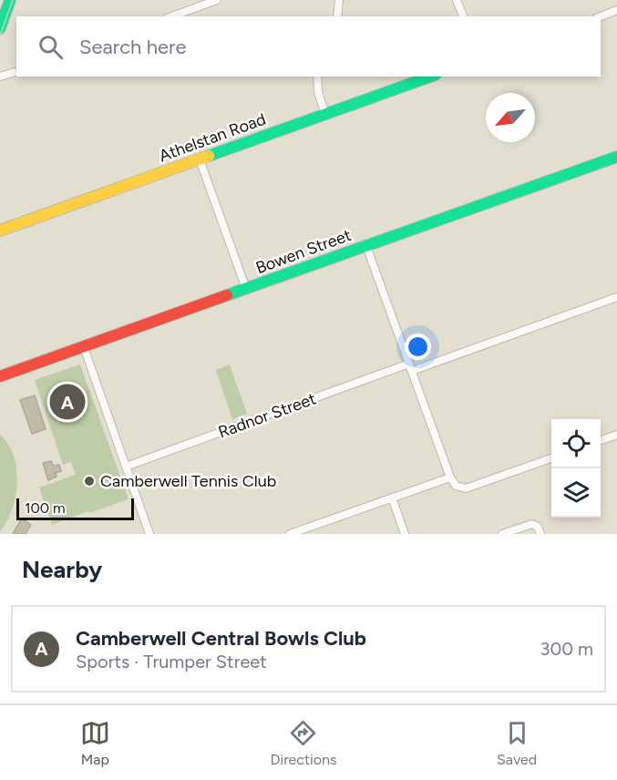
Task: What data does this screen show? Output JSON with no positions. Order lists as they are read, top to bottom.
{
  "streets": {
    "street": ["Athelstan Road", "Bowen Street", "Radnor Street"]
  },
  "places": ["Camberwell Tennis Club"],
  "scale_bar": "100 m",
  "north": "bottom left",
  "page": {
    "search": "Search here",
    "pins": "A",
    "scale": "100 m",
    "heading": "Nearby",
    "list": [
      {
        "mark": "A",
        "name": "Camberwell Central Bowls Club",
        "note": "Sports · Trumper Street",
        "value": "300 m"
      }
    ],
    "nav": ["Map", "Directions", "Saved"]
  }
}
